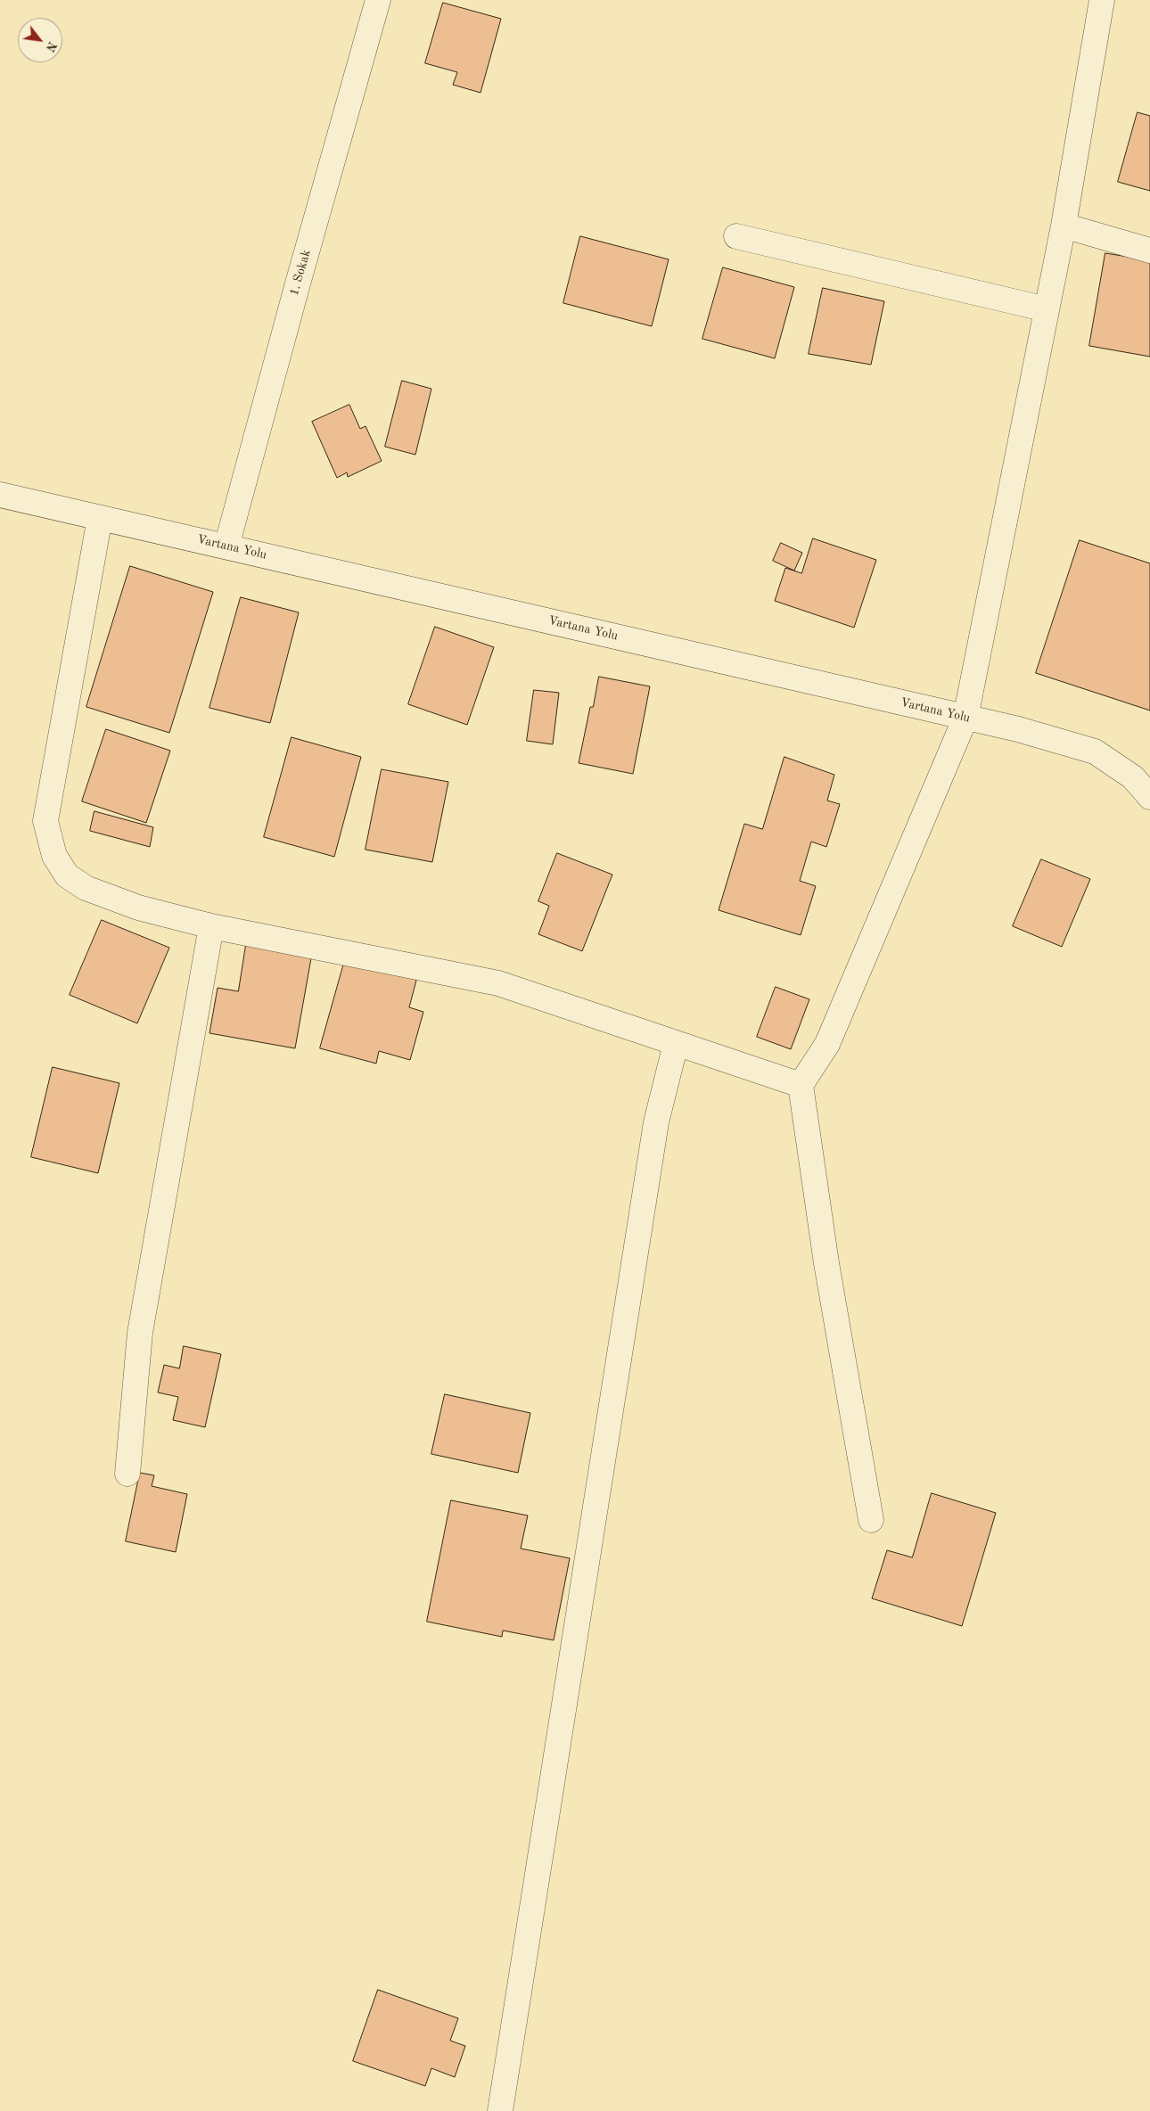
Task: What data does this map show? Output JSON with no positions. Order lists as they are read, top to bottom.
{
  "streets": {
    "street": ["1. Sokak", "Vartana Yolu"]
  },
  "crossings": [
    ["1. Sokak", "Vartana Yolu"]
  ],
  "north": "bottom right"
}
